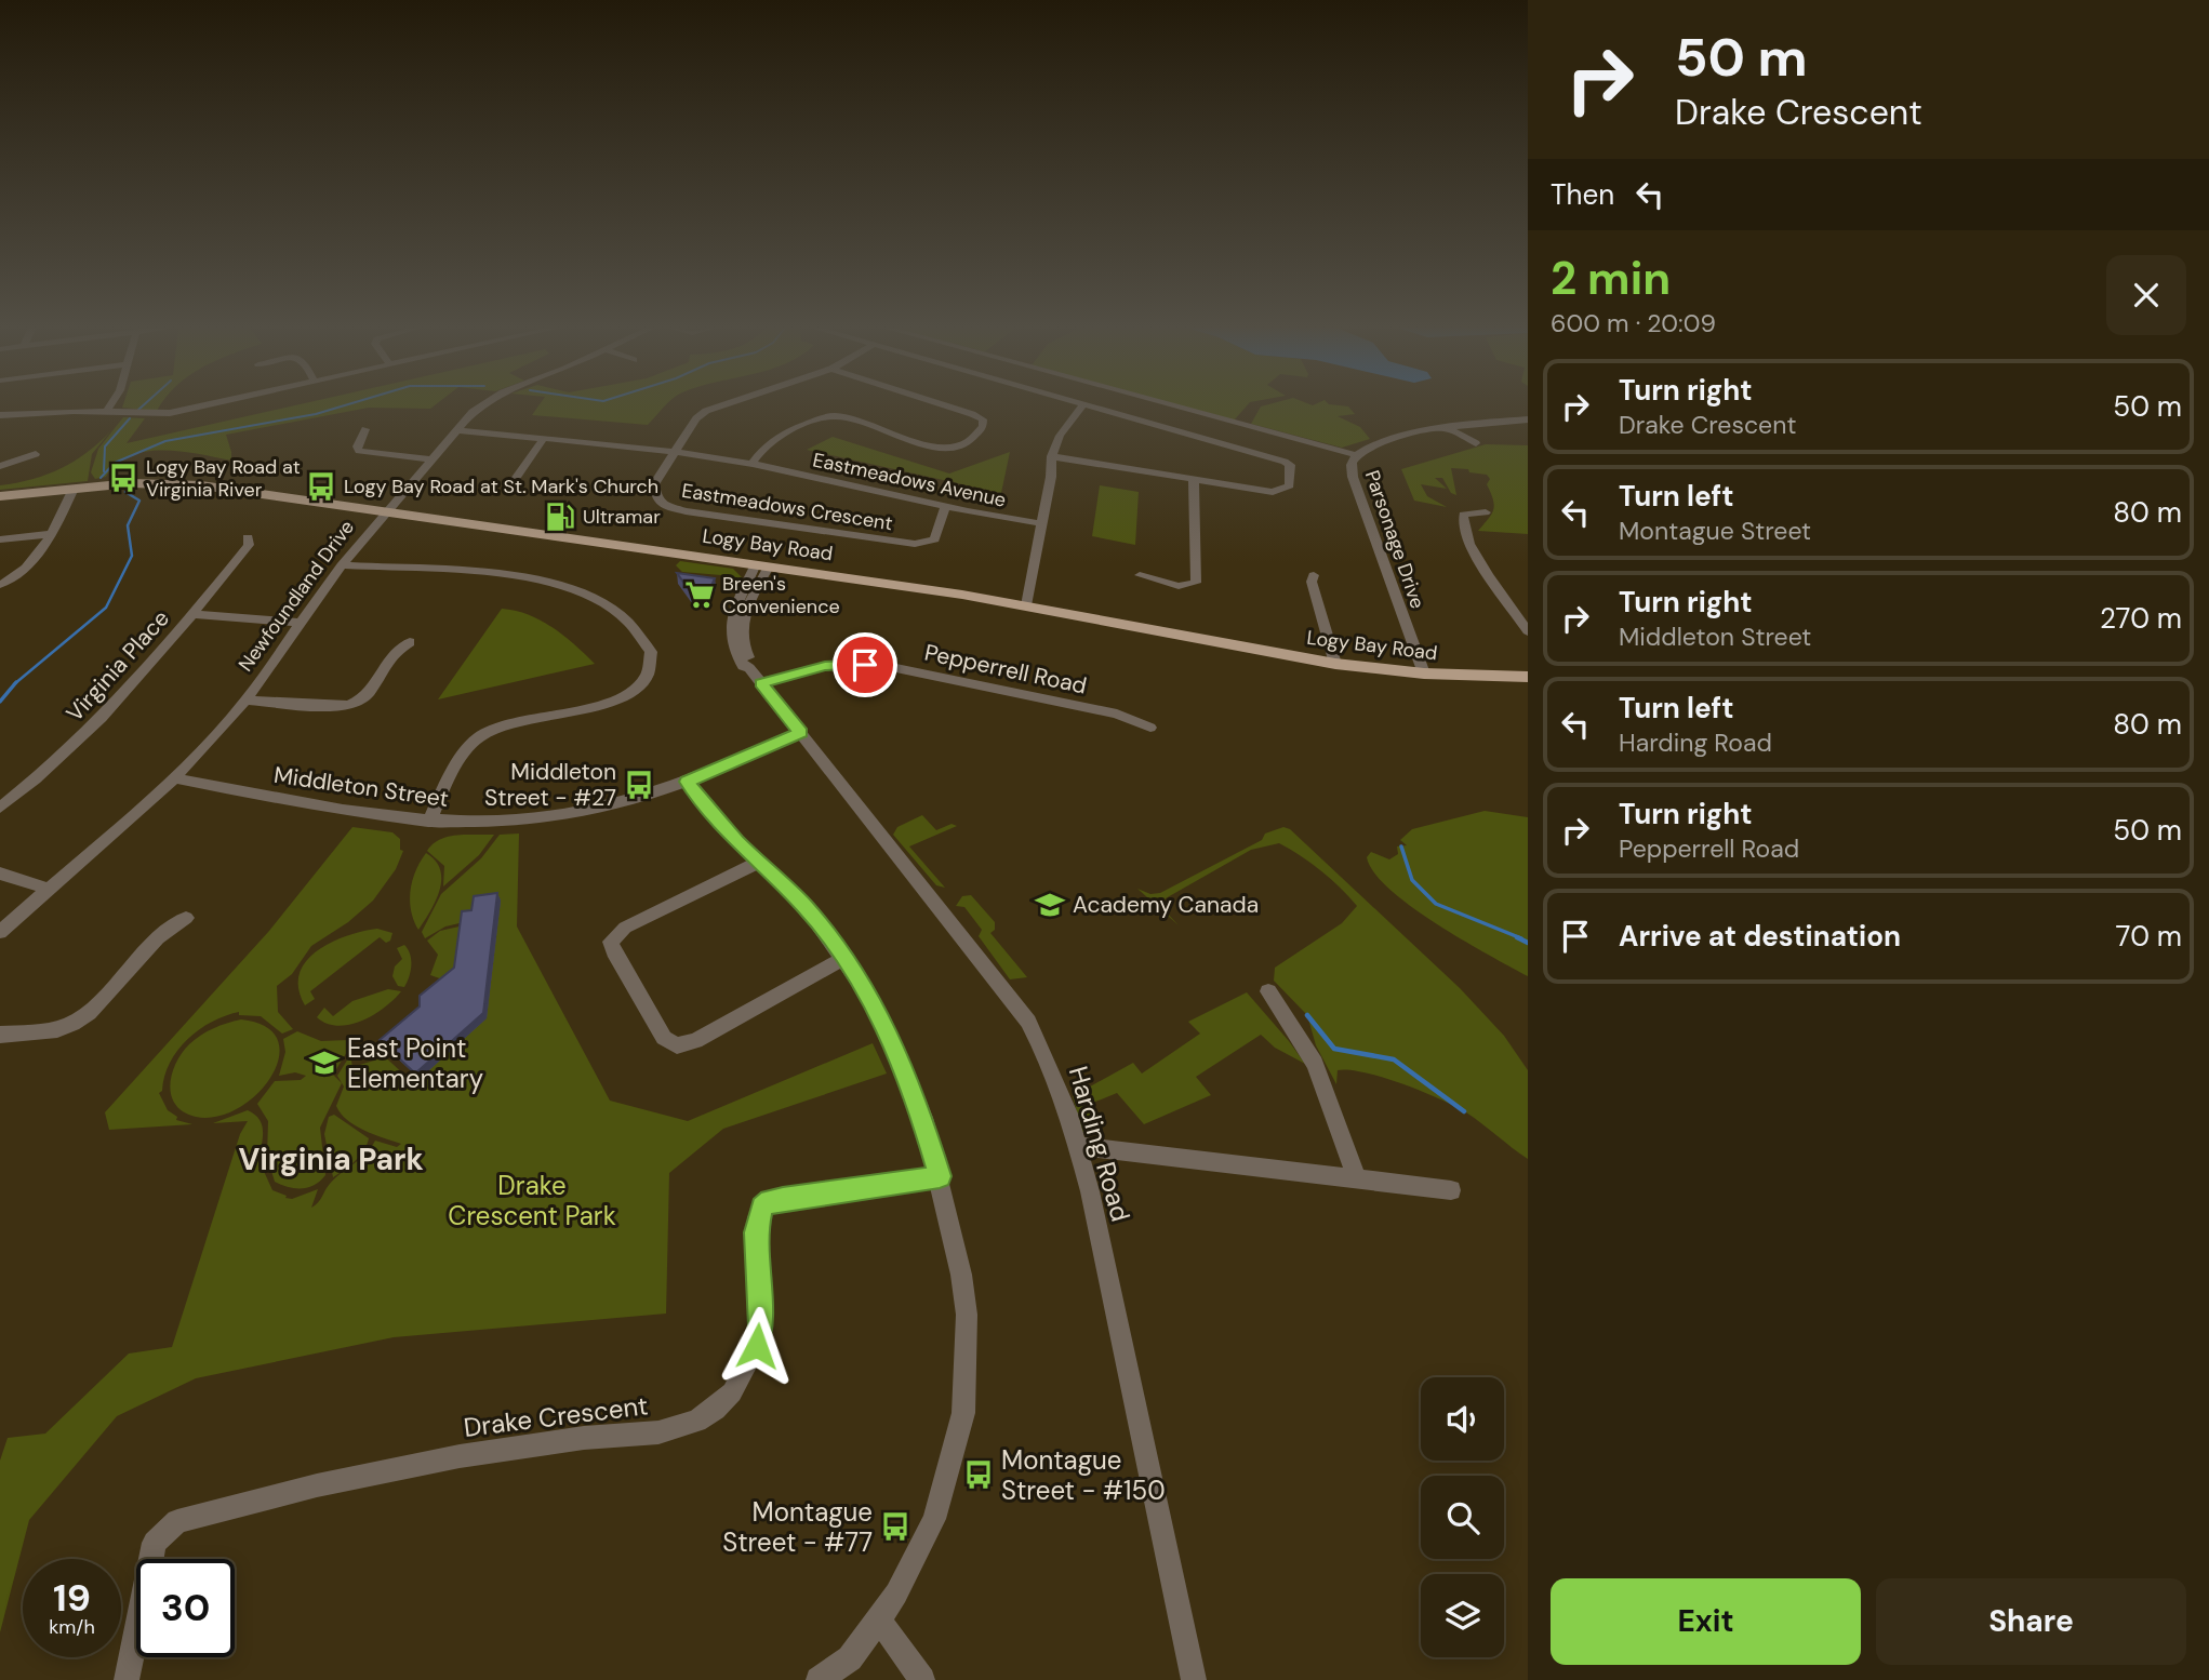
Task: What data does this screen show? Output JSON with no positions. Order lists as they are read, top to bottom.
{
  "streets": {
    "main road": ["Logy Bay Road"],
    "street": [
      "Eastmeadows Avenue",
      "Eastmeadows Crescent",
      "Parsonage Drive",
      "Newfoundland Drive",
      "Virginia Place",
      "Pepperrell Road",
      "Middleton Street",
      "Harding Road",
      "Drake Crescent"
    ]
  },
  "crossings": [
    ["Eastmeadows Avenue", "Eastmeadows Crescent"],
    ["Eastmeadows Avenue", "Newfoundland Drive"],
    ["Parsonage Drive", "Logy Bay Road"],
    ["Logy Bay Road", "Newfoundland Drive"],
    ["Logy Bay Road", "Harding Road"],
    ["Newfoundland Drive", "Middleton Street"],
    ["Pepperrell Road", "Harding Road"],
    ["Middleton Street", "Harding Road"]
  ],
  "districts": ["Virginia Park"],
  "parks": ["Drake Crescent Park"],
  "places": {
    "bus stop": [
      "Logy Bay Road at Virginia River",
      "Logy Bay Road at St. Mark's Church",
      "Middleton Street - #27",
      "Montague Street - #150",
      "Montague Street - #77"
    ],
    "fuel station": ["Ultramar"],
    "supermarket": ["Breen's Convenience"],
    "school or university": ["Academy Canada", "East Point Elementary"]
  },
  "page": {
    "turn": ["50 m", "Drake Crescent"],
    "then": "Then",
    "heading": ["2 min", "600 m · 20:09"],
    "list": [
      {
        "name": "Turn right",
        "note": "Drake Crescent",
        "value": "50 m"
      },
      {
        "name": "Turn left",
        "note": "Montague Street",
        "value": "80 m"
      },
      {
        "name": "Turn right",
        "note": "Middleton Street",
        "value": "270 m"
      },
      {
        "name": "Turn left",
        "note": "Harding Road",
        "value": "80 m"
      },
      {
        "name": "Turn right",
        "note": "Pepperrell Road",
        "value": "50 m"
      },
      {
        "name": "Arrive at destination",
        "value": "70 m"
      }
    ],
    "speed": "19 km/h",
    "limit": "30",
    "buttons": ["Exit", "Share"]
  }
}
